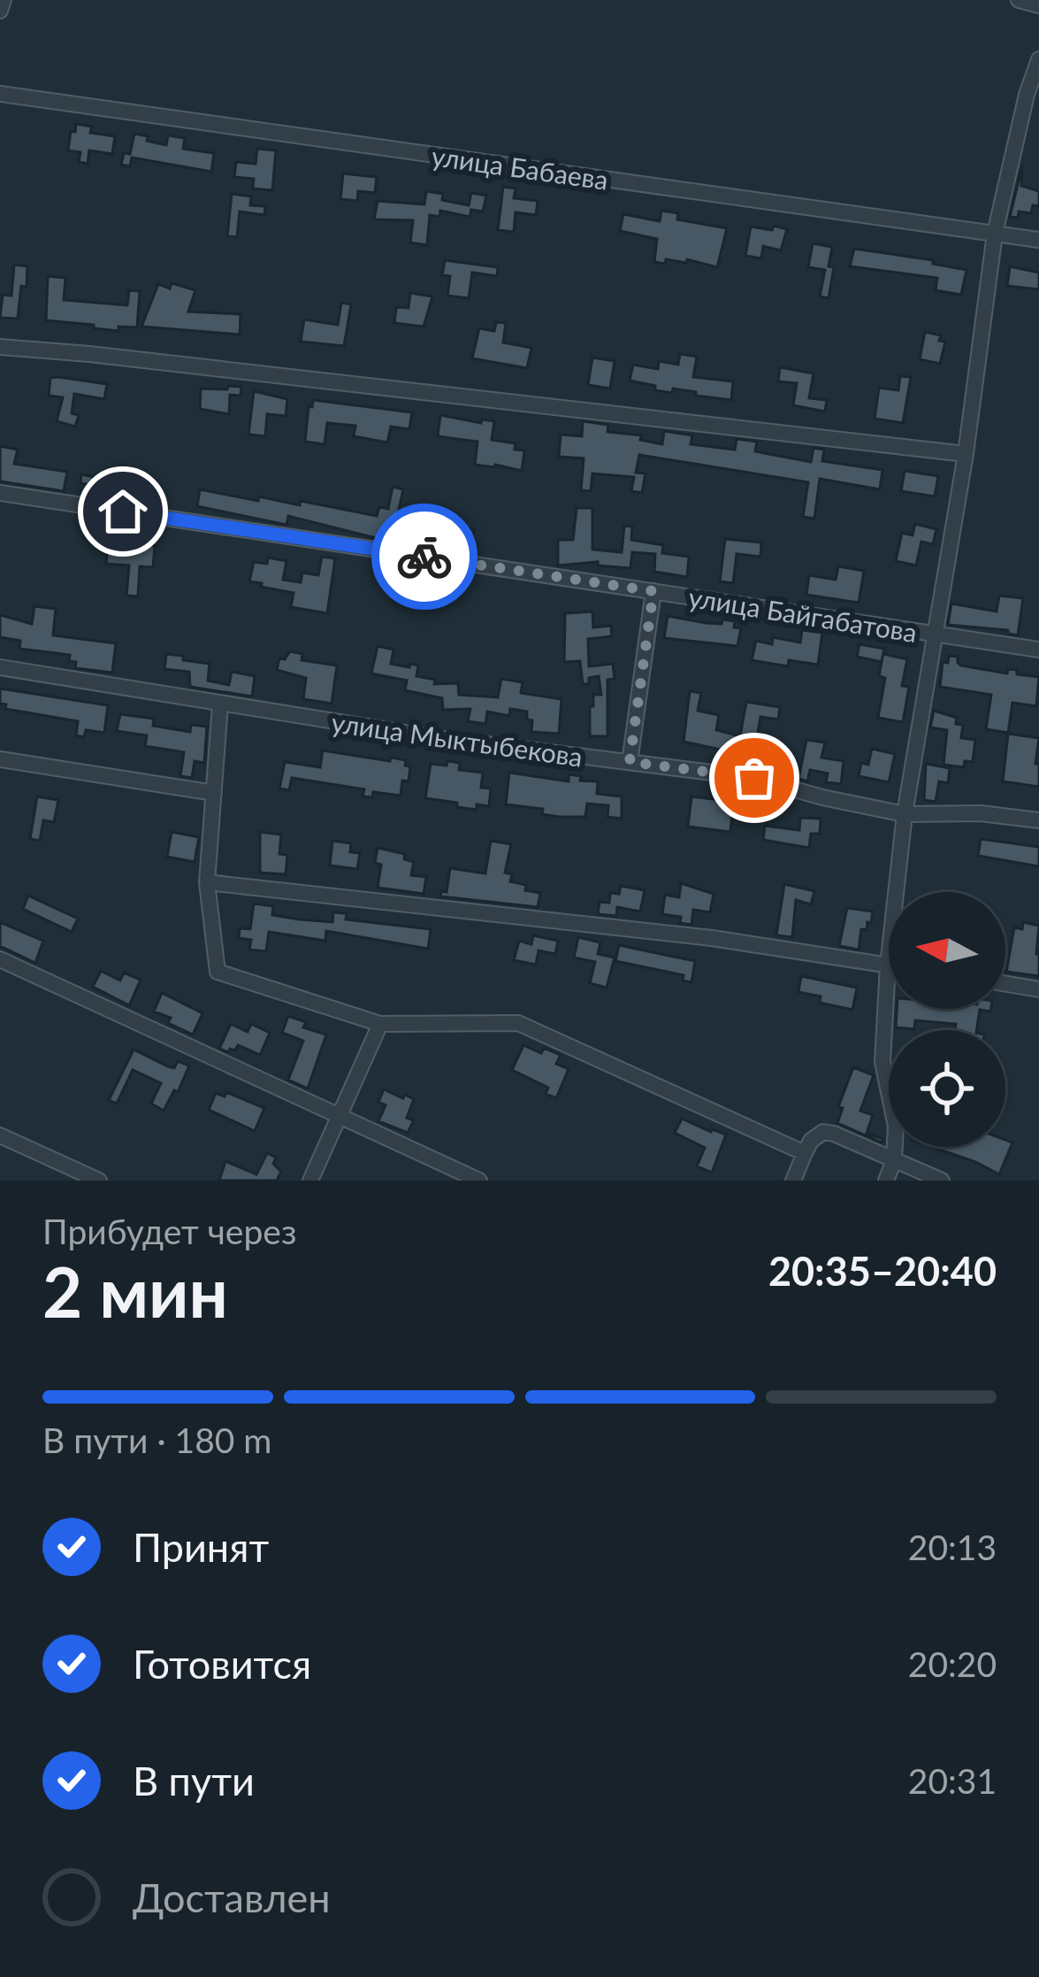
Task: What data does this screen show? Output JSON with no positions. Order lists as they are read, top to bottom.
{
  "streets": {
    "street": ["улица Бабаева", "улица Байгабатова", "улица Мыктыбекова"]
  },
  "north": "left",
  "page": {
    "heading": ["2 мин", "Прибудет через", "20:35–20:40"],
    "bar": "В пути · 180 m",
    "list": [
      ["Принят", "20:13"],
      ["Готовится", "20:20"],
      ["В пути", "20:31"],
      "Доставлен"
    ]
  }
}
